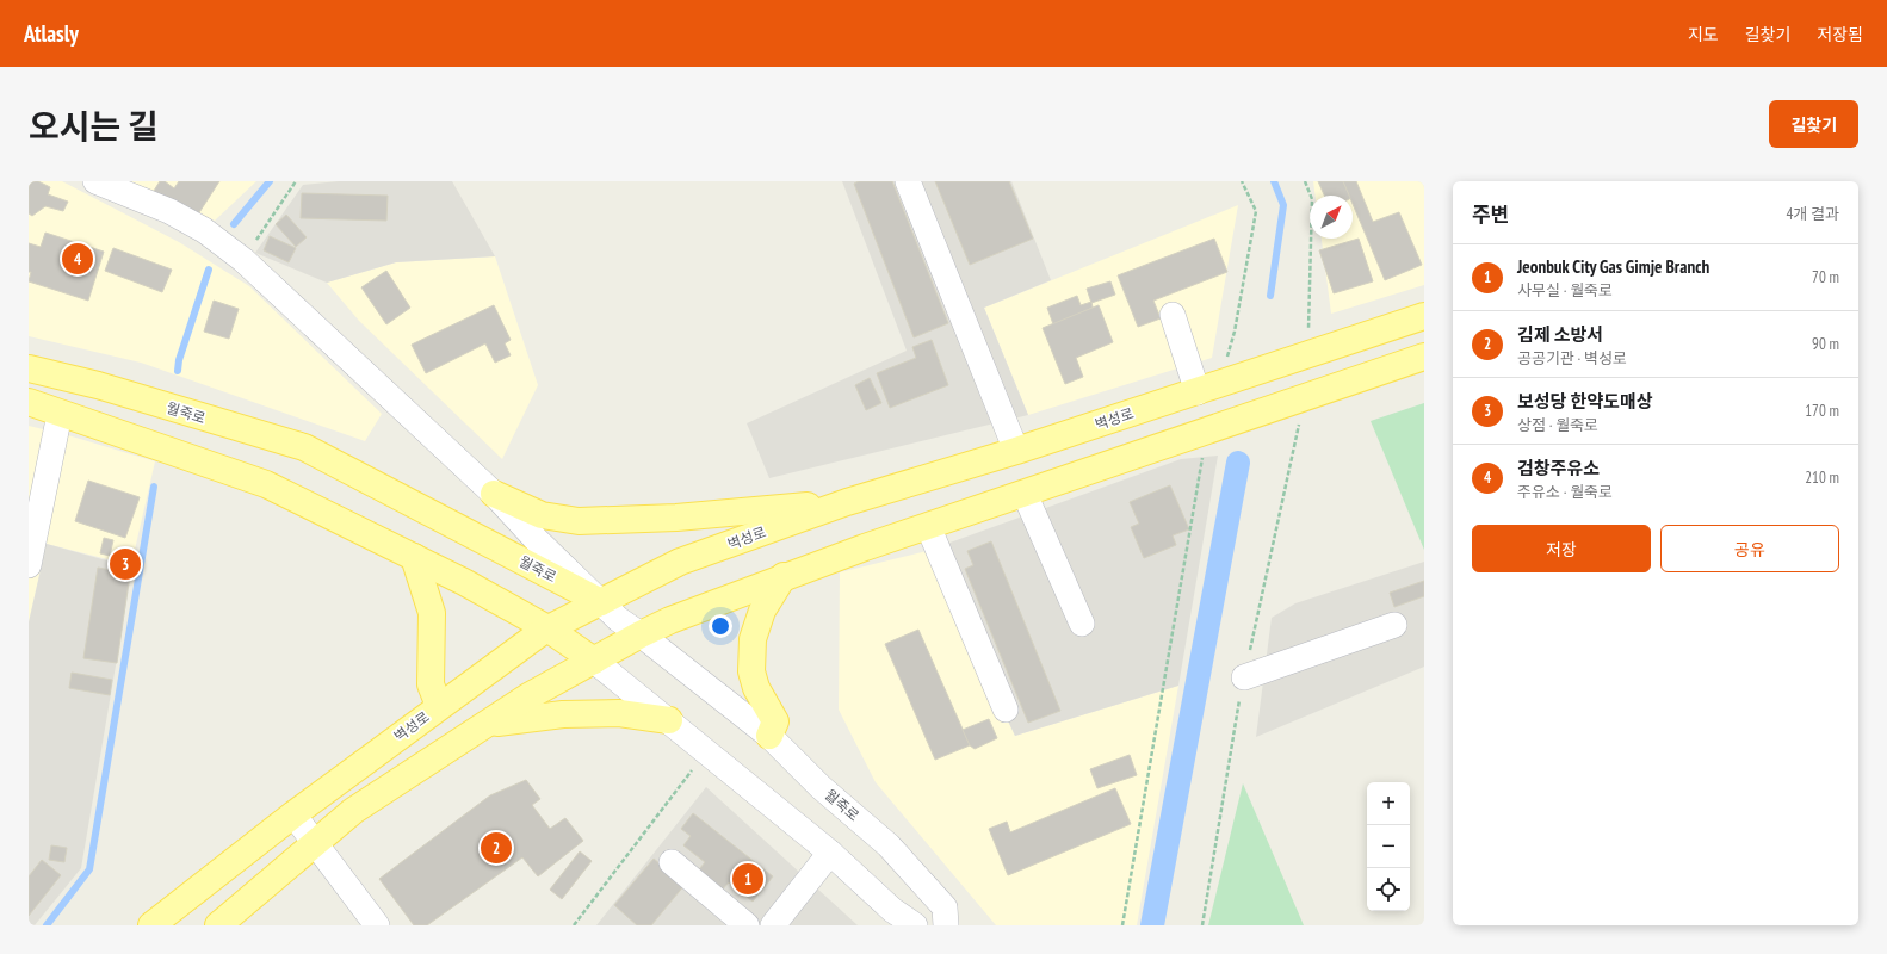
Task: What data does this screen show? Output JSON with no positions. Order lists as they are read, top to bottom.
{
  "streets": {
    "main road": ["월죽로", "벽성로"]
  },
  "crossings": [
    ["월죽로", "벽성로"]
  ],
  "north": "top right",
  "page": {
    "header": "Atlasly",
    "nav": ["지도", "길찾기", "저장됨"],
    "title": "오시는 길",
    "buttons": [
      "길찾기",
      ["저장", "공유"]
    ],
    "heading": ["주변", "4개 결과"],
    "pins": [
      "4",
      "3",
      "2",
      "1"
    ],
    "list": [
      {
        "mark": "1",
        "name": "Jeonbuk City Gas Gimje Branch",
        "note": "사무실 · 월죽로",
        "value": "70 m"
      },
      {
        "mark": "2",
        "name": "김제 소방서",
        "note": "공공기관 · 벽성로",
        "value": "90 m"
      },
      {
        "mark": "3",
        "name": "보성당 한약도매상",
        "note": "상점 · 월죽로",
        "value": "170 m"
      },
      {
        "mark": "4",
        "name": "검창주유소",
        "note": "주유소 · 월죽로",
        "value": "210 m"
      }
    ],
    "map_buttons": ["+", "−"]
  }
}
